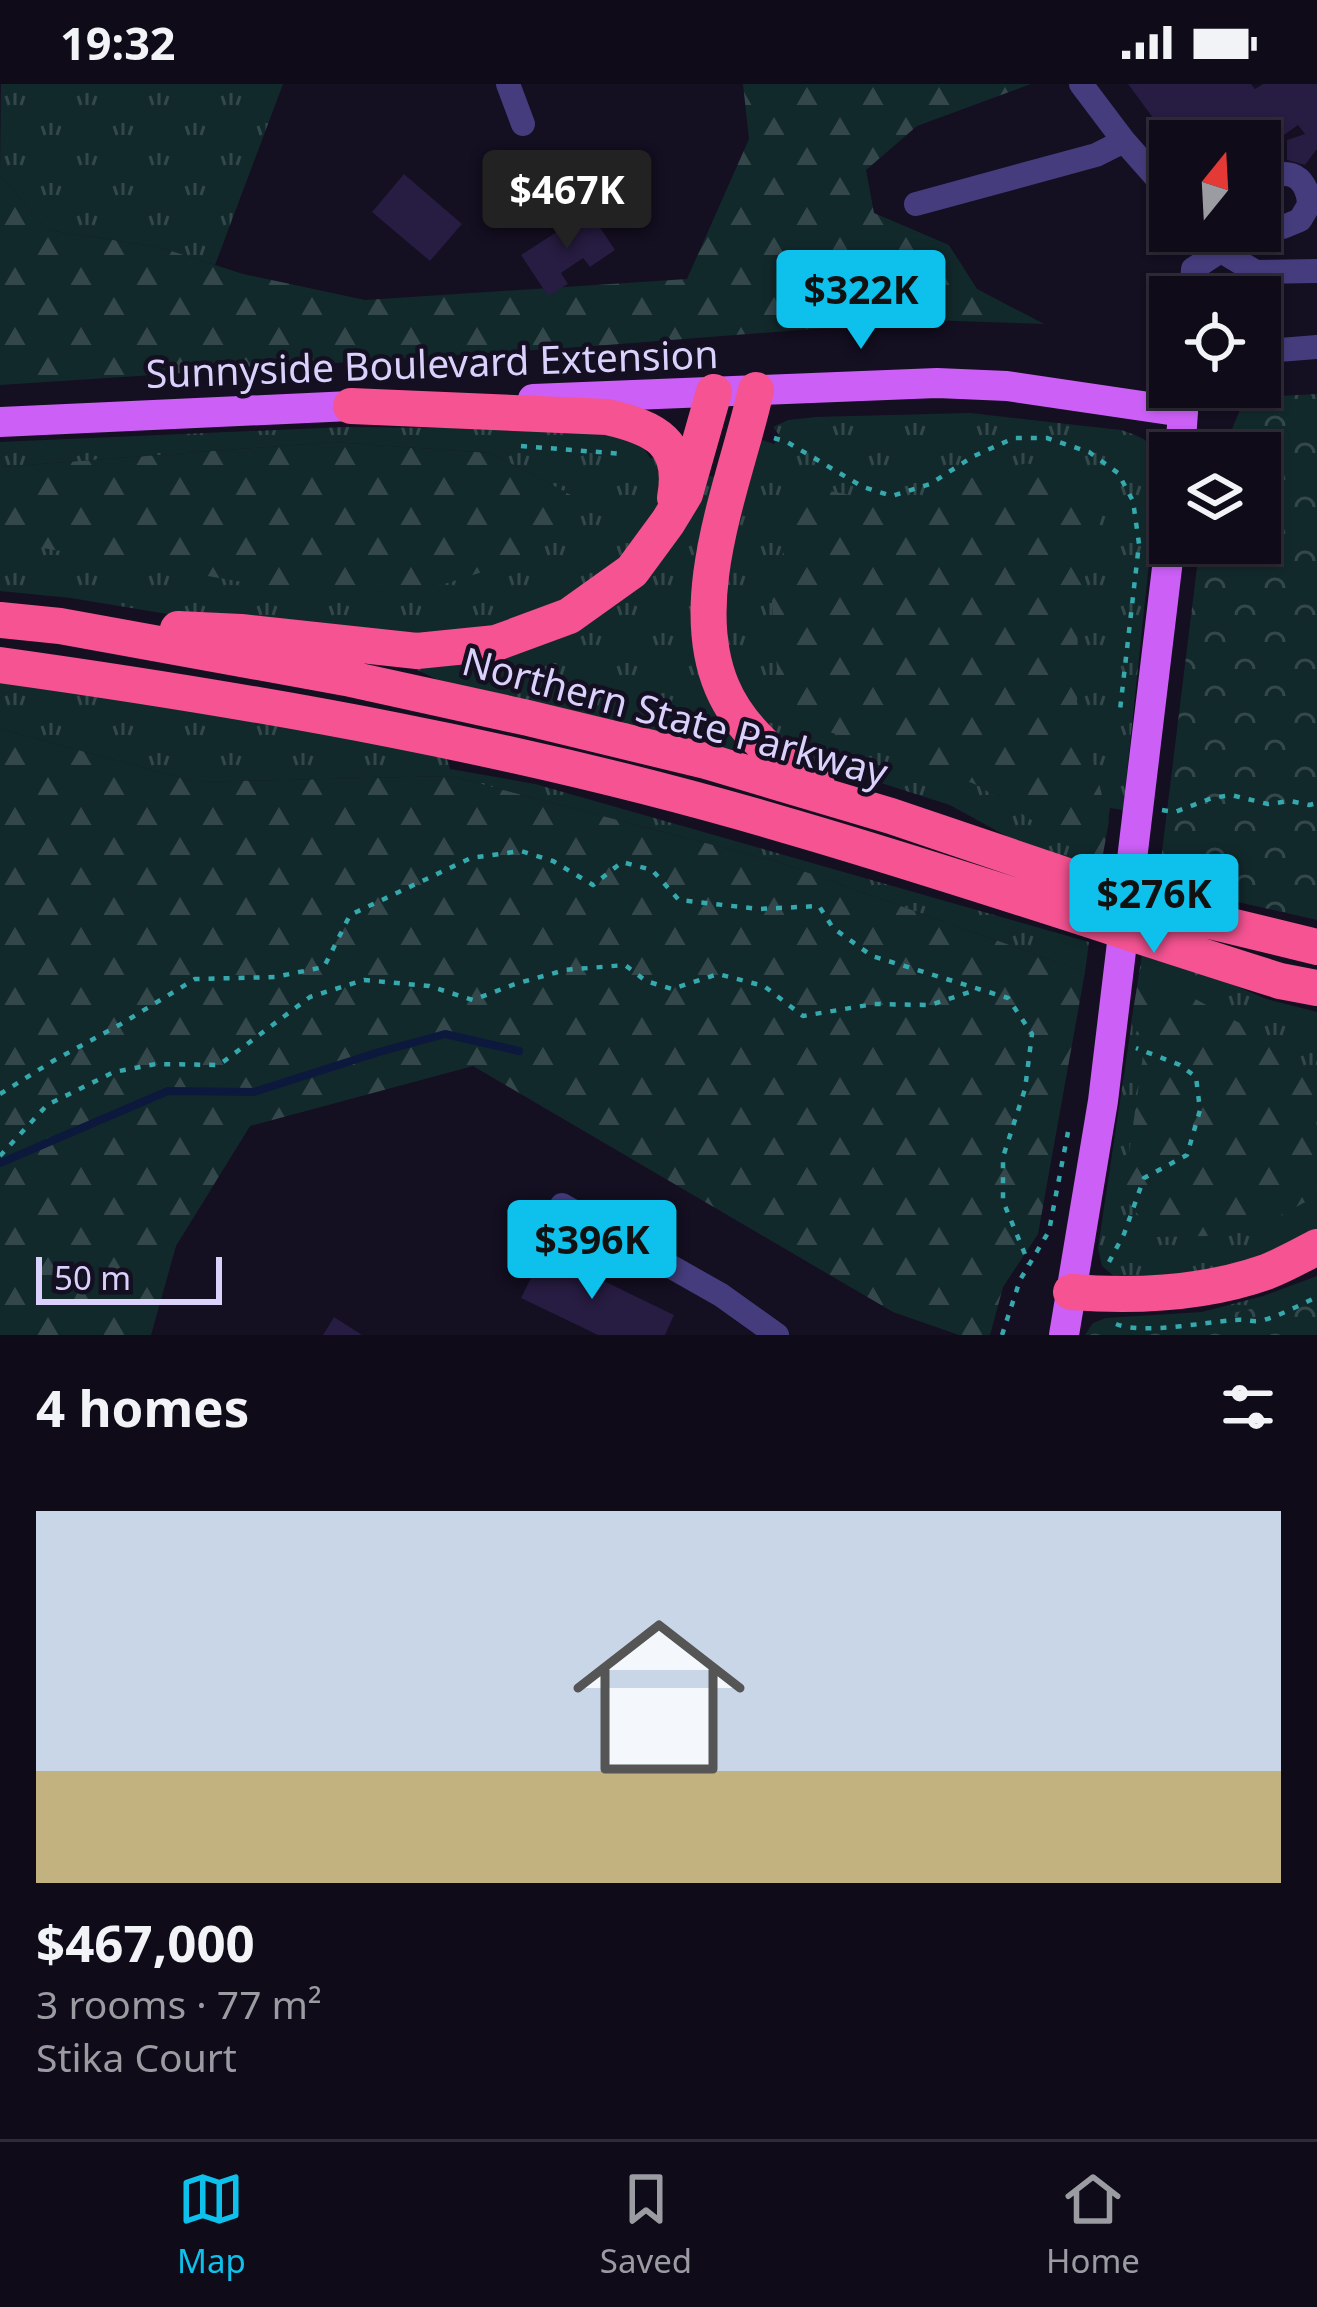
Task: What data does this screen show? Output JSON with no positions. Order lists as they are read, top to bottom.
{
  "streets": {
    "highway": ["Northern State Parkway"],
    "main road": ["Sunnyside Boulevard Extension"]
  },
  "scale_bar": "50 m",
  "north": "top",
  "page": {
    "status": "19:32",
    "price": [
      "$467K",
      "$322K",
      "$276K",
      "$396K"
    ],
    "scale": "50 m",
    "heading": "4 homes",
    "list": [
      {
        "name": "$467,000",
        "note": "3 rooms · 77 m² · Stika Court"
      }
    ],
    "tabs": ["Map", "Saved", "Home"]
  }
}
